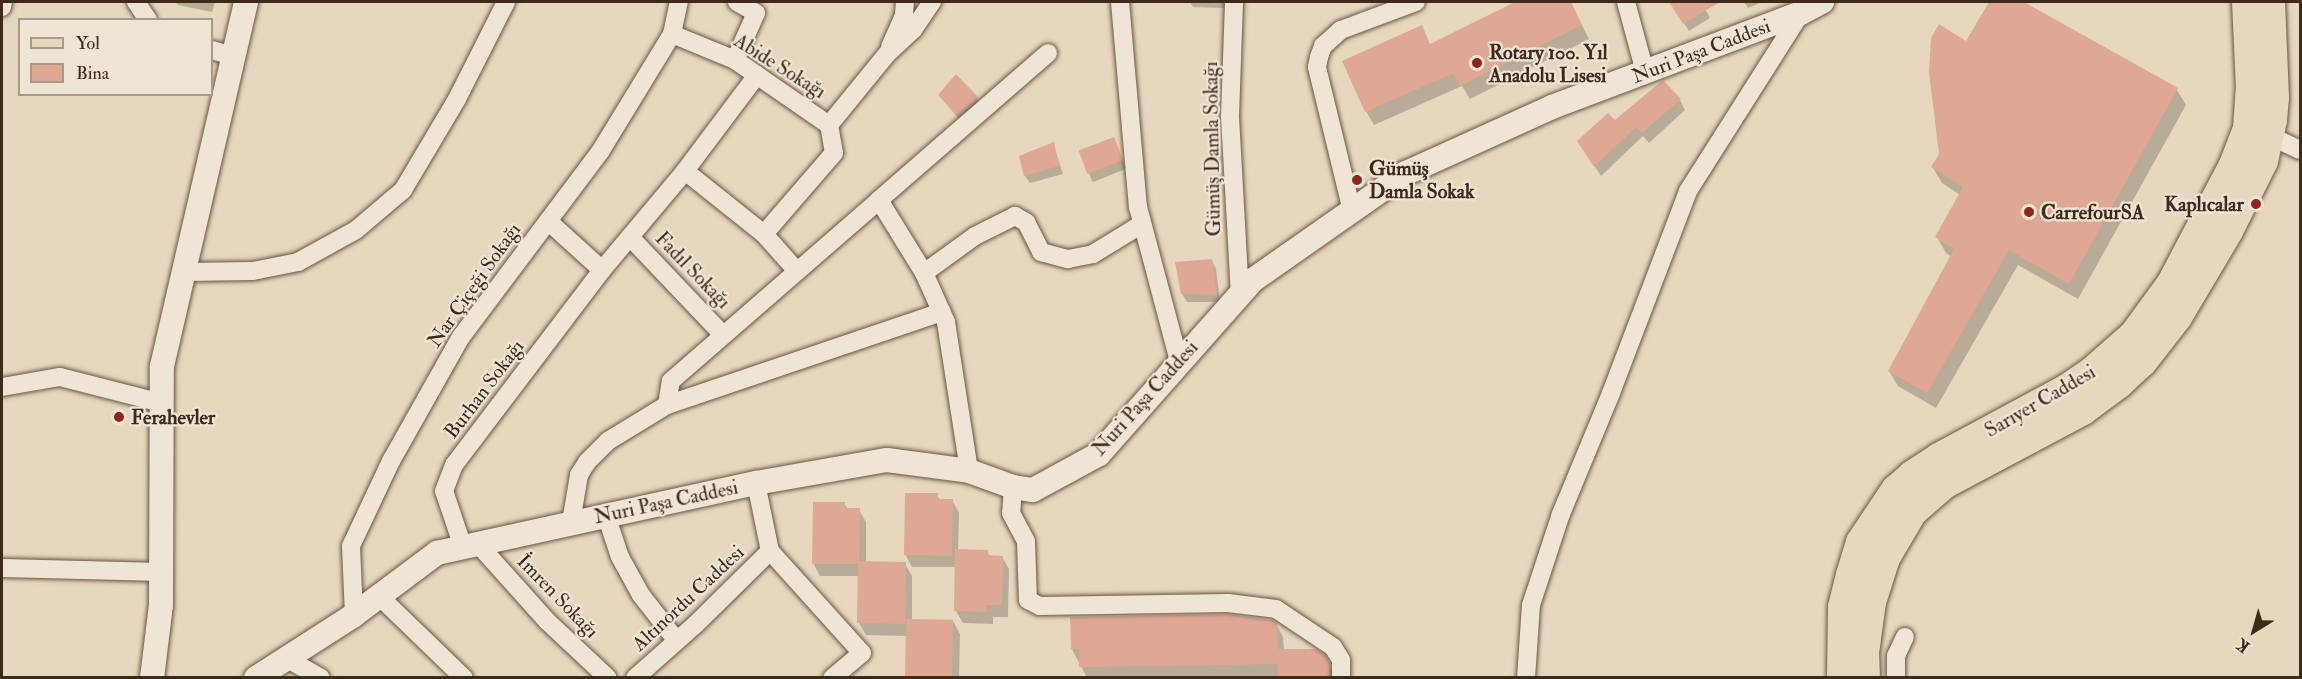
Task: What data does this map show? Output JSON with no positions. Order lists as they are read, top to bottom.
{
  "streets": {
    "main road": ["Sarıyer Caddesi"],
    "street": [
      "Nuri Paşa Caddesi",
      "Abide Sokağı",
      "Gümüş Damla Sokağı",
      "Fadıl Sokağı",
      "Nar Çiçeği Sokağı",
      "Burhan Sokağı",
      "İmren Sokağı",
      "Altınordu Caddesi"
    ]
  },
  "crossings": [
    ["Nuri Paşa Caddesi", "Gümüş Damla Sokağı"],
    ["Nuri Paşa Caddesi", "Nar Çiçeği Sokağı"],
    ["Nuri Paşa Caddesi", "Burhan Sokağı"],
    ["Nuri Paşa Caddesi", "İmren Sokağı"],
    ["Abide Sokağı", "Nar Çiçeği Sokağı"],
    ["Abide Sokağı", "Burhan Sokağı"],
    ["Fadıl Sokağı", "Burhan Sokağı"],
    ["Burhan Sokağı", "İmren Sokağı"]
  ],
  "places": [
    "Rotary 100. Yıl Anadolu Lisesi",
    "Gümüş Damla Sokak",
    "Kaplıcalar",
    "CarrefourSA",
    "Ferahevler"
  ],
  "legend": ["Yol", "Bina"],
  "north": "bottom left"
}
